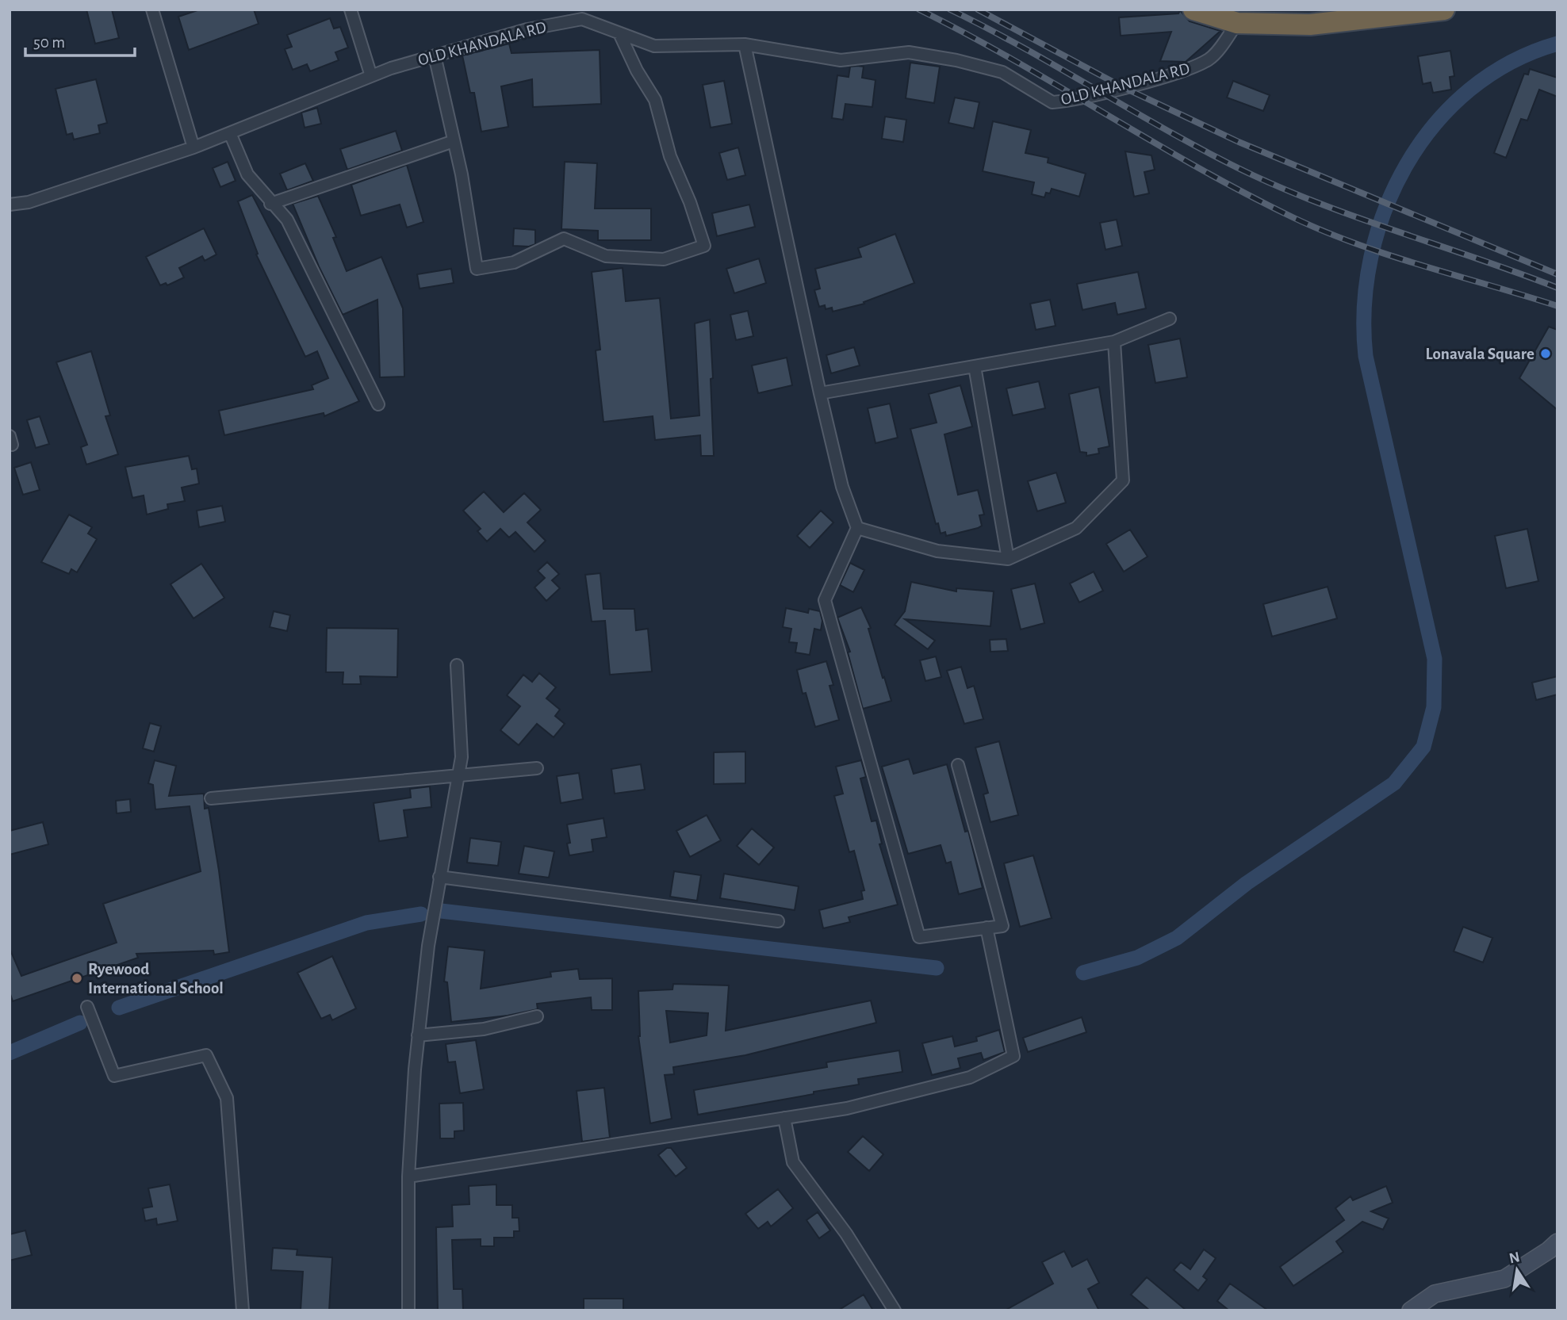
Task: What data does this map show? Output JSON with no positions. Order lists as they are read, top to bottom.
{
  "streets": {
    "street": ["OLD KHANDALA RD"]
  },
  "places": ["Lonavala Square", "Ryewood International School"],
  "scale_bar": "50 m",
  "north": "top"
}
